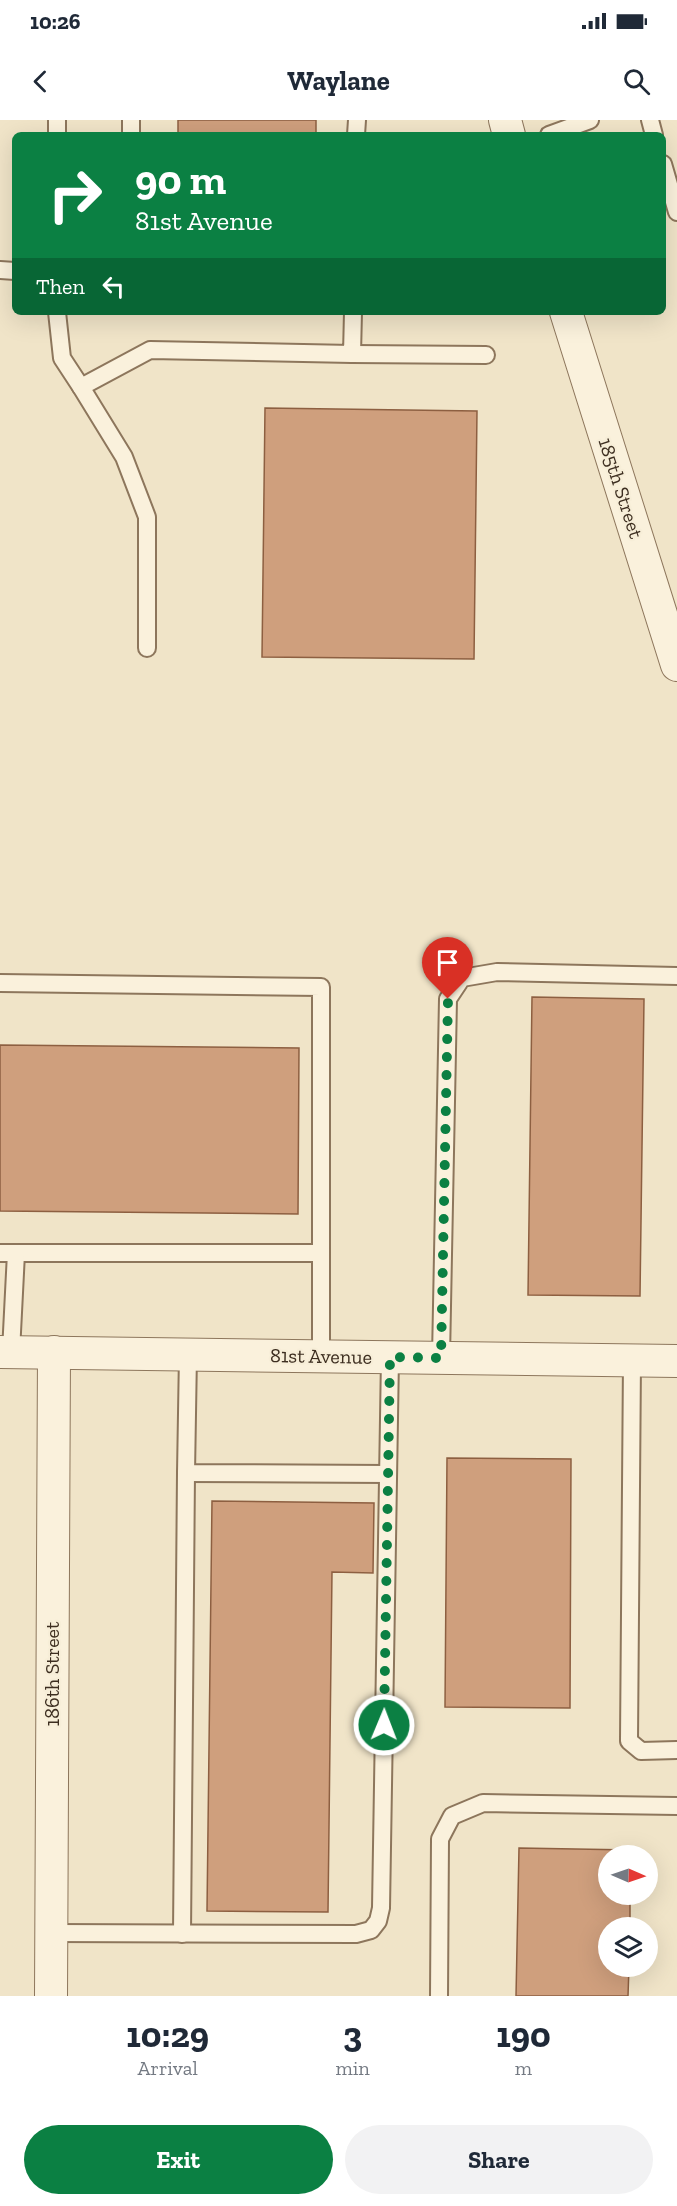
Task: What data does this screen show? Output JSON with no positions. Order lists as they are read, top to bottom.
{
  "streets": {
    "street": ["185th Street", "81st Avenue", "186th Street"]
  },
  "crossings": [
    ["81st Avenue", "186th Street"]
  ],
  "north": "right",
  "page": {
    "status": "10:26",
    "header": "Waylane",
    "turn": ["90 m", "81st Avenue"],
    "then": "Then",
    "eta": [
      "10:29",
      "Arrival",
      "3",
      "min",
      "190",
      "m"
    ],
    "buttons": ["Exit", "Share"]
  }
}
